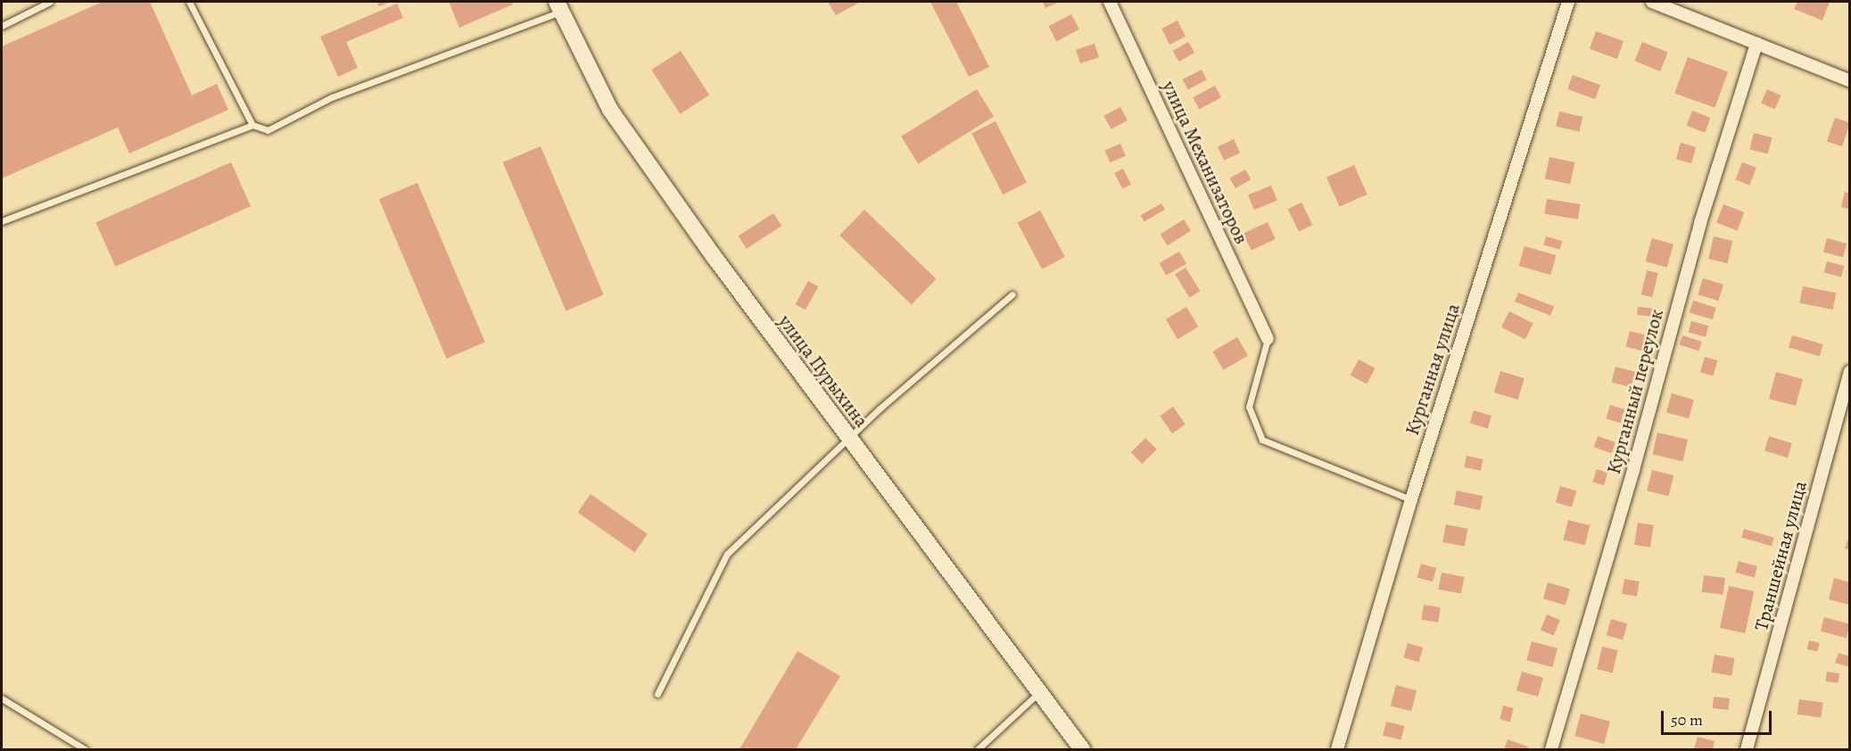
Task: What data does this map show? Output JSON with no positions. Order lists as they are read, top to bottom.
{
  "streets": {
    "street": [
      "улица Механизаторов",
      "Курганная улица",
      "улица Пурыхина",
      "Курганный переулок",
      "Траншейная улица"
    ]
  },
  "scale_bar": "50 m"
}
